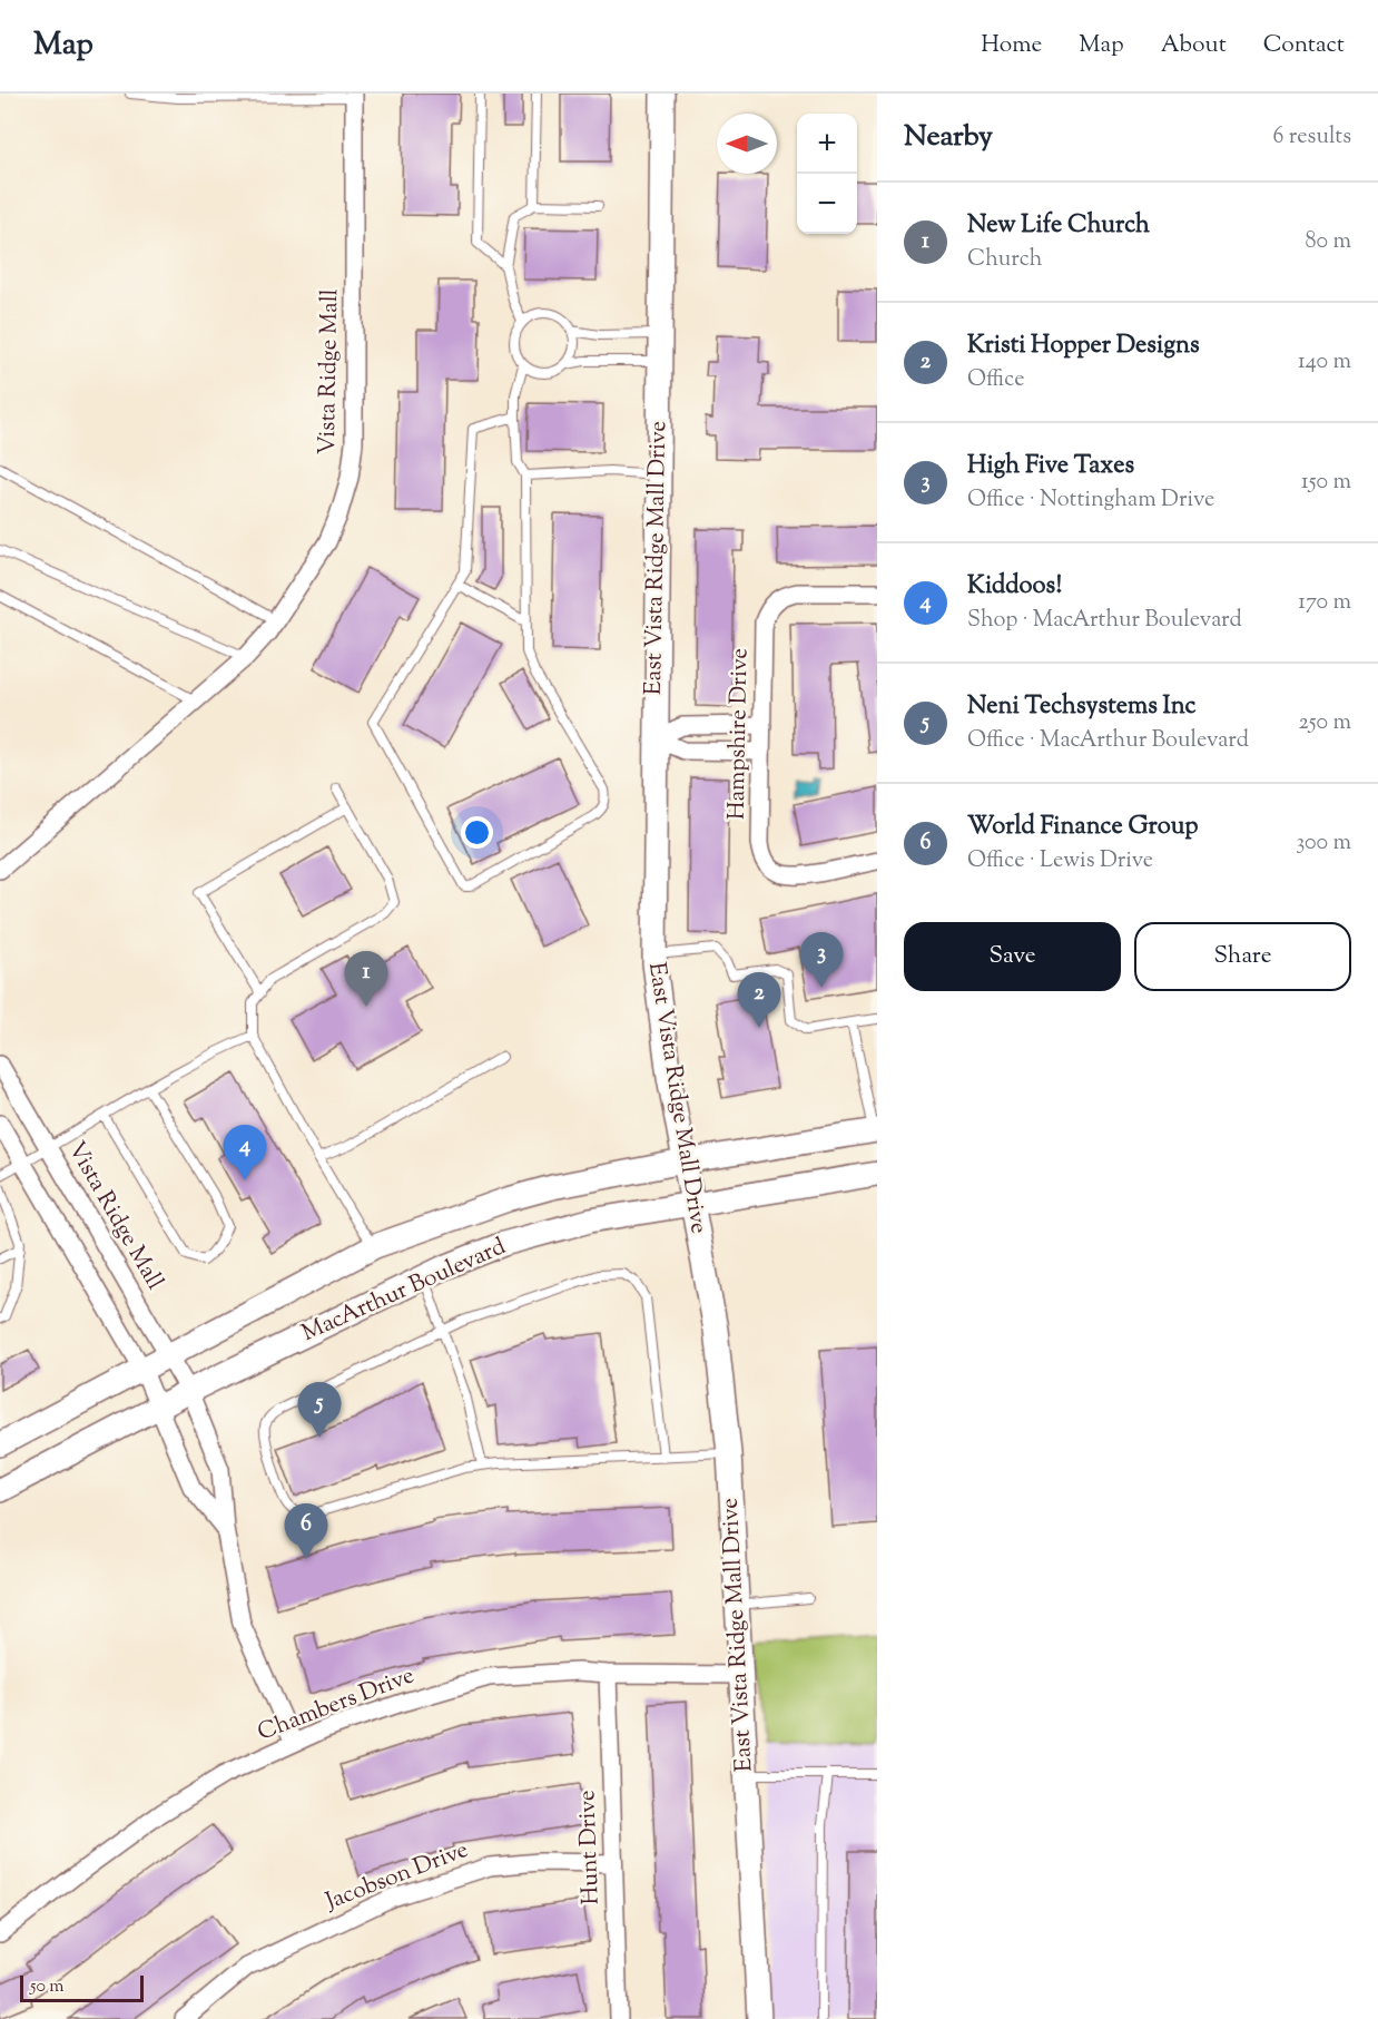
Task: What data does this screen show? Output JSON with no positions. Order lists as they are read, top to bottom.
{
  "streets": {
    "main road": ["East Vista Ridge Mall Drive", "MacArthur Boulevard"],
    "street": [
      "Vista Ridge Mall",
      "Hampshire Drive",
      "Chambers Drive",
      "Hunt Drive",
      "Jacobson Drive"
    ]
  },
  "crossings": [
    ["Vista Ridge Mall", "MacArthur Boulevard"],
    ["Vista Ridge Mall", "Chambers Drive"],
    ["East Vista Ridge Mall Drive", "MacArthur Boulevard"],
    ["East Vista Ridge Mall Drive", "Chambers Drive"],
    ["Chambers Drive", "Hunt Drive"],
    ["Hunt Drive", "Jacobson Drive"]
  ],
  "scale_bar": "50 m",
  "north": "left",
  "page": {
    "header": "Map",
    "nav": [
      "Home",
      "Map",
      "About",
      "Contact"
    ],
    "heading": ["Nearby", "6 results"],
    "map_buttons": ["+", "−"],
    "list": [
      {
        "mark": "1",
        "name": "New Life Church",
        "note": "Church",
        "value": "80 m"
      },
      {
        "mark": "2",
        "name": "Kristi Hopper Designs",
        "note": "Office",
        "value": "140 m"
      },
      {
        "mark": "3",
        "name": "High Five Taxes",
        "note": "Office · Nottingham Drive",
        "value": "150 m"
      },
      {
        "mark": "4",
        "name": "Kiddoos!",
        "note": "Shop · MacArthur Boulevard",
        "value": "170 m"
      },
      {
        "mark": "5",
        "name": "Neni Techsystems Inc",
        "note": "Office · MacArthur Boulevard",
        "value": "250 m"
      },
      {
        "mark": "6",
        "name": "World Finance Group",
        "note": "Office · Lewis Drive",
        "value": "300 m"
      }
    ],
    "buttons": ["Save", "Share"],
    "pins": [
      "3",
      "1",
      "2",
      "4",
      "5",
      "6"
    ],
    "scale": "50 m"
  }
}
